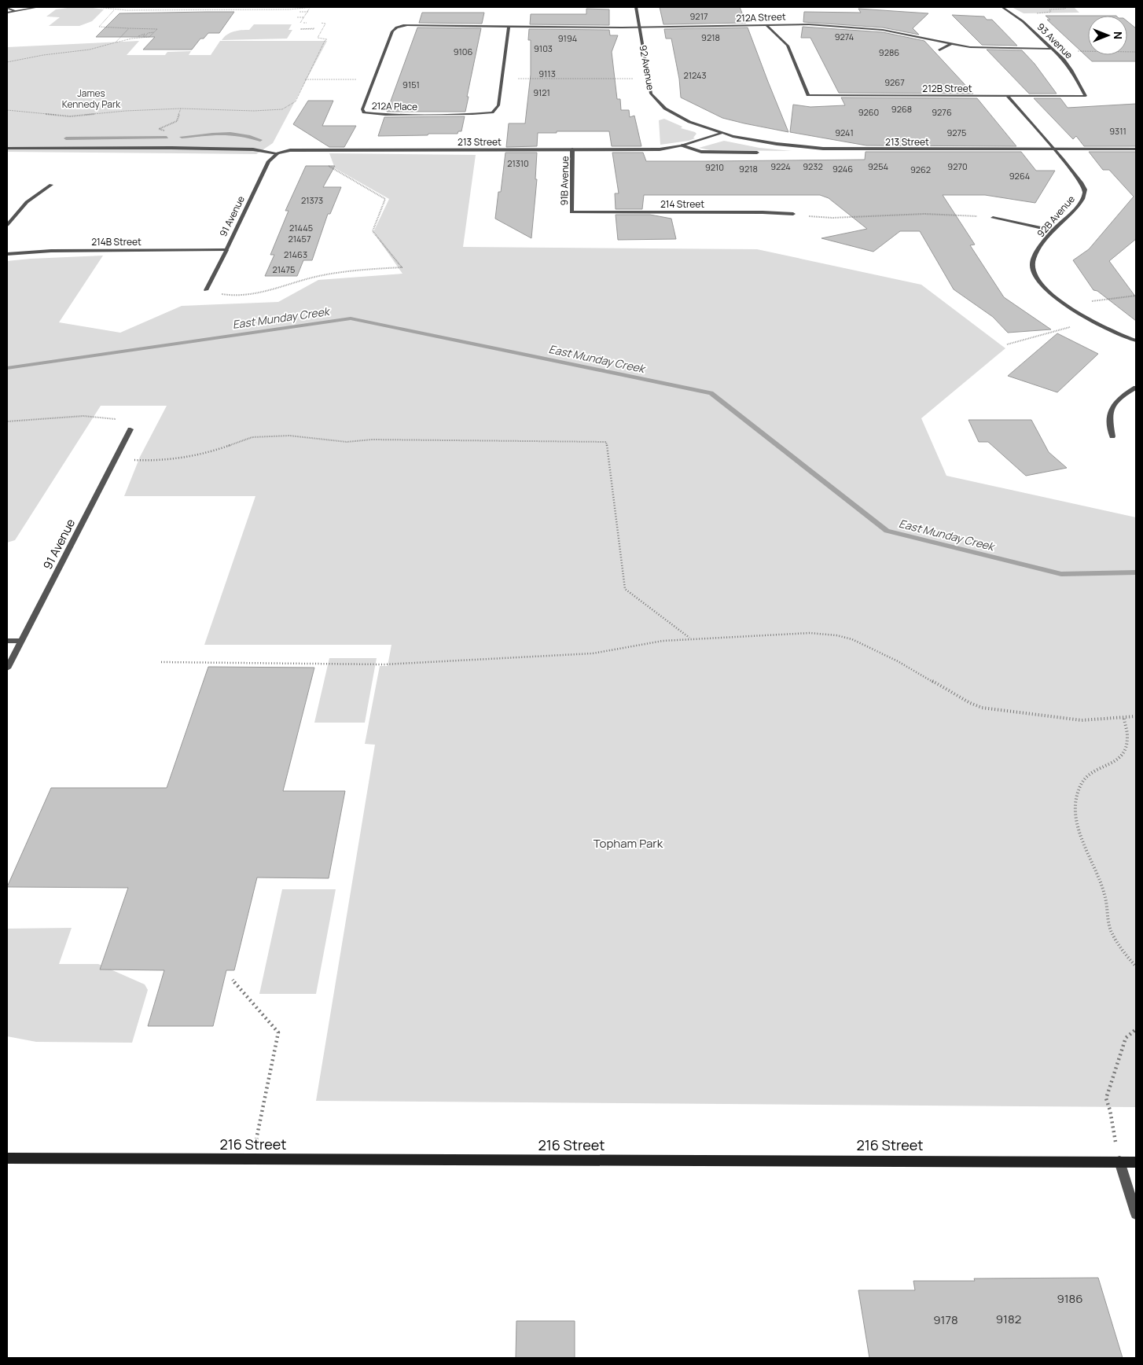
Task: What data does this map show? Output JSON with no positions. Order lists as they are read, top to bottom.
{
  "streets": {
    "main road": ["216 Street"],
    "street": [
      "212A Street",
      "93 Avenue",
      "92 Avenue",
      "212B Street",
      "212A Place",
      "213 Street",
      "91B Avenue",
      "214 Street",
      "91 Avenue",
      "92B Avenue",
      "214B Street"
    ]
  },
  "crossings": [
    ["212A Street", "93 Avenue"],
    ["212A Street", "92 Avenue"],
    ["212A Street", "212B Street"],
    ["212A Street", "212A Place"],
    ["93 Avenue", "212B Street"],
    ["92 Avenue", "212A Place"],
    ["92 Avenue", "213 Street"],
    ["212B Street", "92B Avenue"],
    ["213 Street", "91B Avenue"],
    ["213 Street", "91 Avenue"],
    ["213 Street", "92B Avenue"],
    ["91B Avenue", "214 Street"],
    ["91 Avenue", "214B Street"]
  ],
  "water": ["East Munday Creek"],
  "parks": ["James Kennedy Park", "Topham Park"],
  "house_numbers": [
    "9217",
    "9274",
    "9218",
    "9194",
    "9103",
    "9106",
    "9286",
    "9113",
    "21243",
    "9267",
    "9151",
    "9121",
    "9268",
    "9260",
    "9276",
    "9311",
    "9241",
    "9275",
    "21310",
    "9224",
    "9232",
    "9254",
    "9270",
    "9210",
    "9218",
    "9246",
    "9262",
    "9264",
    "21373",
    "21445",
    "21457",
    "21463",
    "21475",
    "9186",
    "9182",
    "9178"
  ],
  "north": "right"
}
